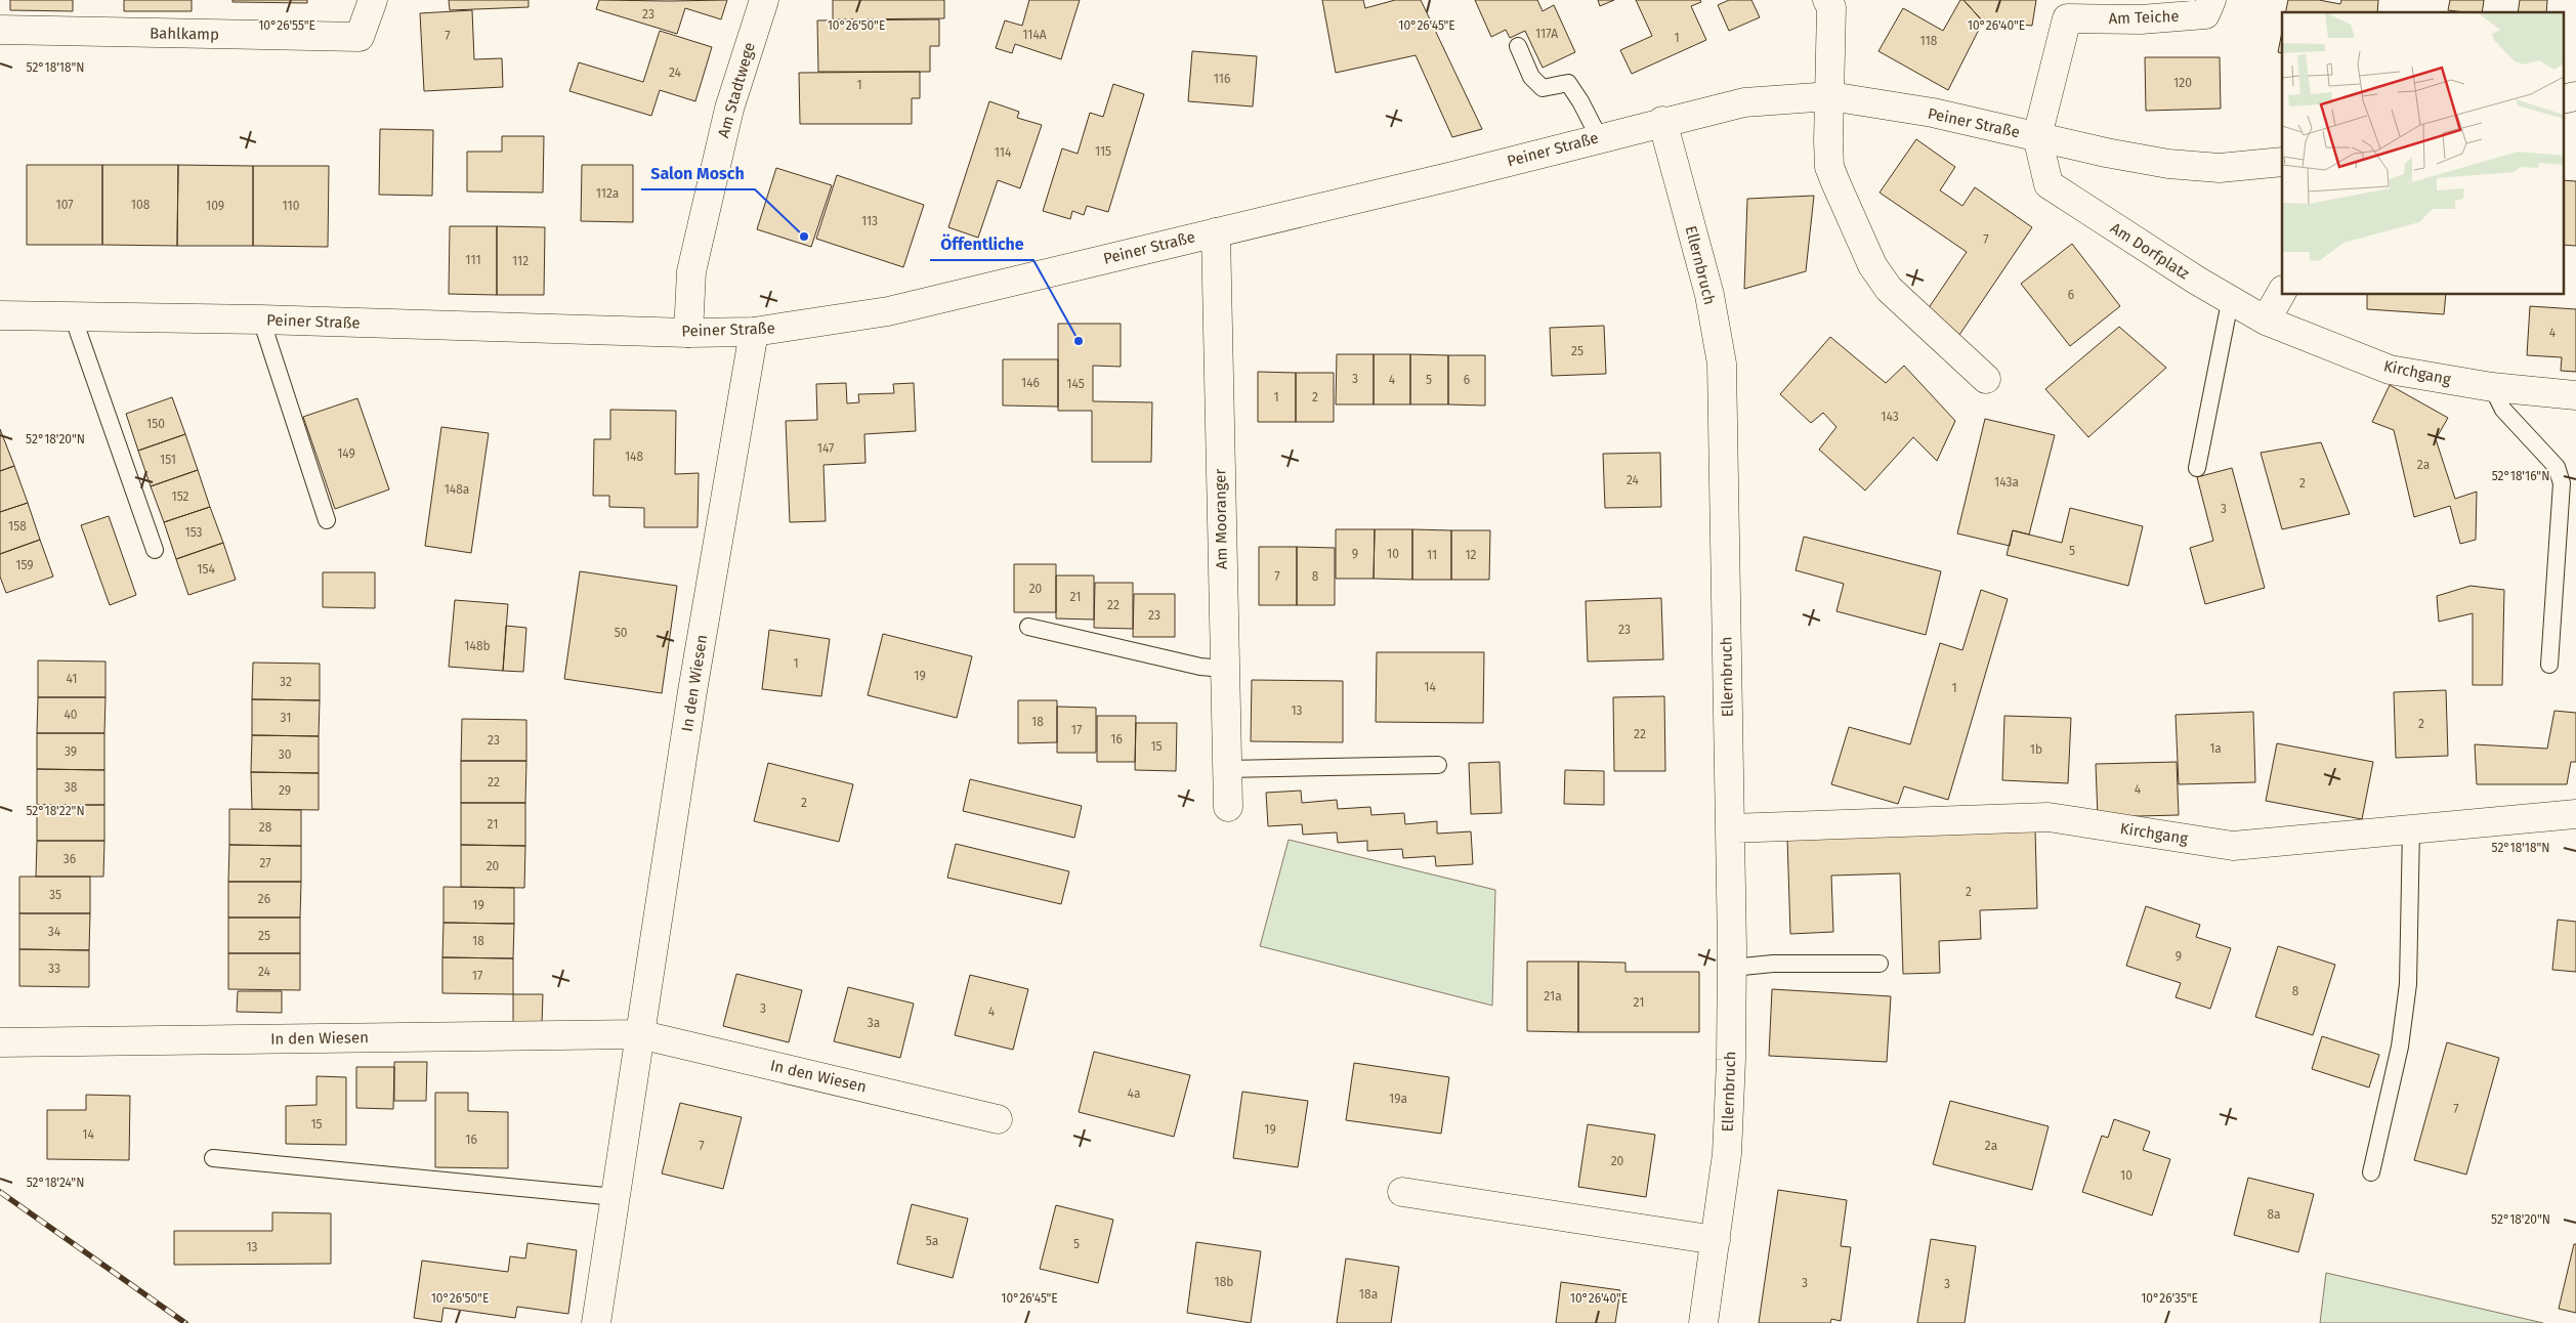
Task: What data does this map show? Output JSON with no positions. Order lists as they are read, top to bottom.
{
  "streets": {
    "street": [
      "Am Teiche",
      "Bahlkamp",
      "Am Stadtwege",
      "Peiner Straße",
      "Am Dorfplatz",
      "Ellernbruch",
      "Kirchgang",
      "Am Mooranger",
      "In den Wiesen"
    ]
  },
  "crossings": [
    ["Am Teiche", "Peiner Straße"],
    ["Am Teiche", "Am Dorfplatz"],
    ["Am Stadtwege", "Peiner Straße"],
    ["Peiner Straße", "Am Dorfplatz"],
    ["Peiner Straße", "Ellernbruch"],
    ["Peiner Straße", "Am Mooranger"],
    ["Peiner Straße", "In den Wiesen"],
    ["Am Dorfplatz", "Kirchgang"],
    ["Ellernbruch", "Kirchgang"]
  ],
  "places": ["Salon Mosch", "Öffentliche"],
  "house_numbers": [
    "23",
    "117A",
    "114A",
    "7",
    "1",
    "118",
    "24",
    "116",
    "120",
    "1",
    "115",
    "114",
    "112a",
    "107",
    "108",
    "109",
    "110",
    "113",
    "7",
    "111",
    "112",
    "6",
    "4",
    "25",
    "3",
    "4",
    "5",
    "6",
    "146",
    "145",
    "1",
    "2",
    "143",
    "150",
    "147",
    "149",
    "148",
    "151",
    "2a",
    "24",
    "143a",
    "2",
    "148a",
    "152",
    "3",
    "158",
    "153",
    "5",
    "9",
    "10",
    "11",
    "12",
    "159",
    "154",
    "7",
    "8",
    "20",
    "21",
    "22",
    "23",
    "23",
    "50",
    "148b",
    "1",
    "19",
    "41",
    "32",
    "14",
    "1",
    "13",
    "40",
    "31",
    "18",
    "2",
    "17",
    "22",
    "16",
    "23",
    "15",
    "1a",
    "1b",
    "39",
    "30",
    "22",
    "38",
    "4",
    "29",
    "2",
    "21",
    "28",
    "36",
    "27",
    "20",
    "2",
    "35",
    "26",
    "19",
    "34",
    "25",
    "18",
    "9",
    "33",
    "24",
    "17",
    "8",
    "21a",
    "21",
    "3",
    "4",
    "3a",
    "4a",
    "19a",
    "7",
    "15",
    "19",
    "14",
    "16",
    "7",
    "2a",
    "20",
    "10",
    "8a",
    "5a",
    "5",
    "13",
    "18b",
    "3",
    "3",
    "18a"
  ],
  "coordinates": [
    "10°26'55\"E",
    "10°26'50\"E",
    "10°26'45\"E",
    "10°26'40\"E",
    "52°18'18\"N",
    "52°18'20\"N",
    "52°18'16\"N",
    "52°18'22\"N",
    "52°18'24\"N",
    "10°26'35\"E"
  ]
}
